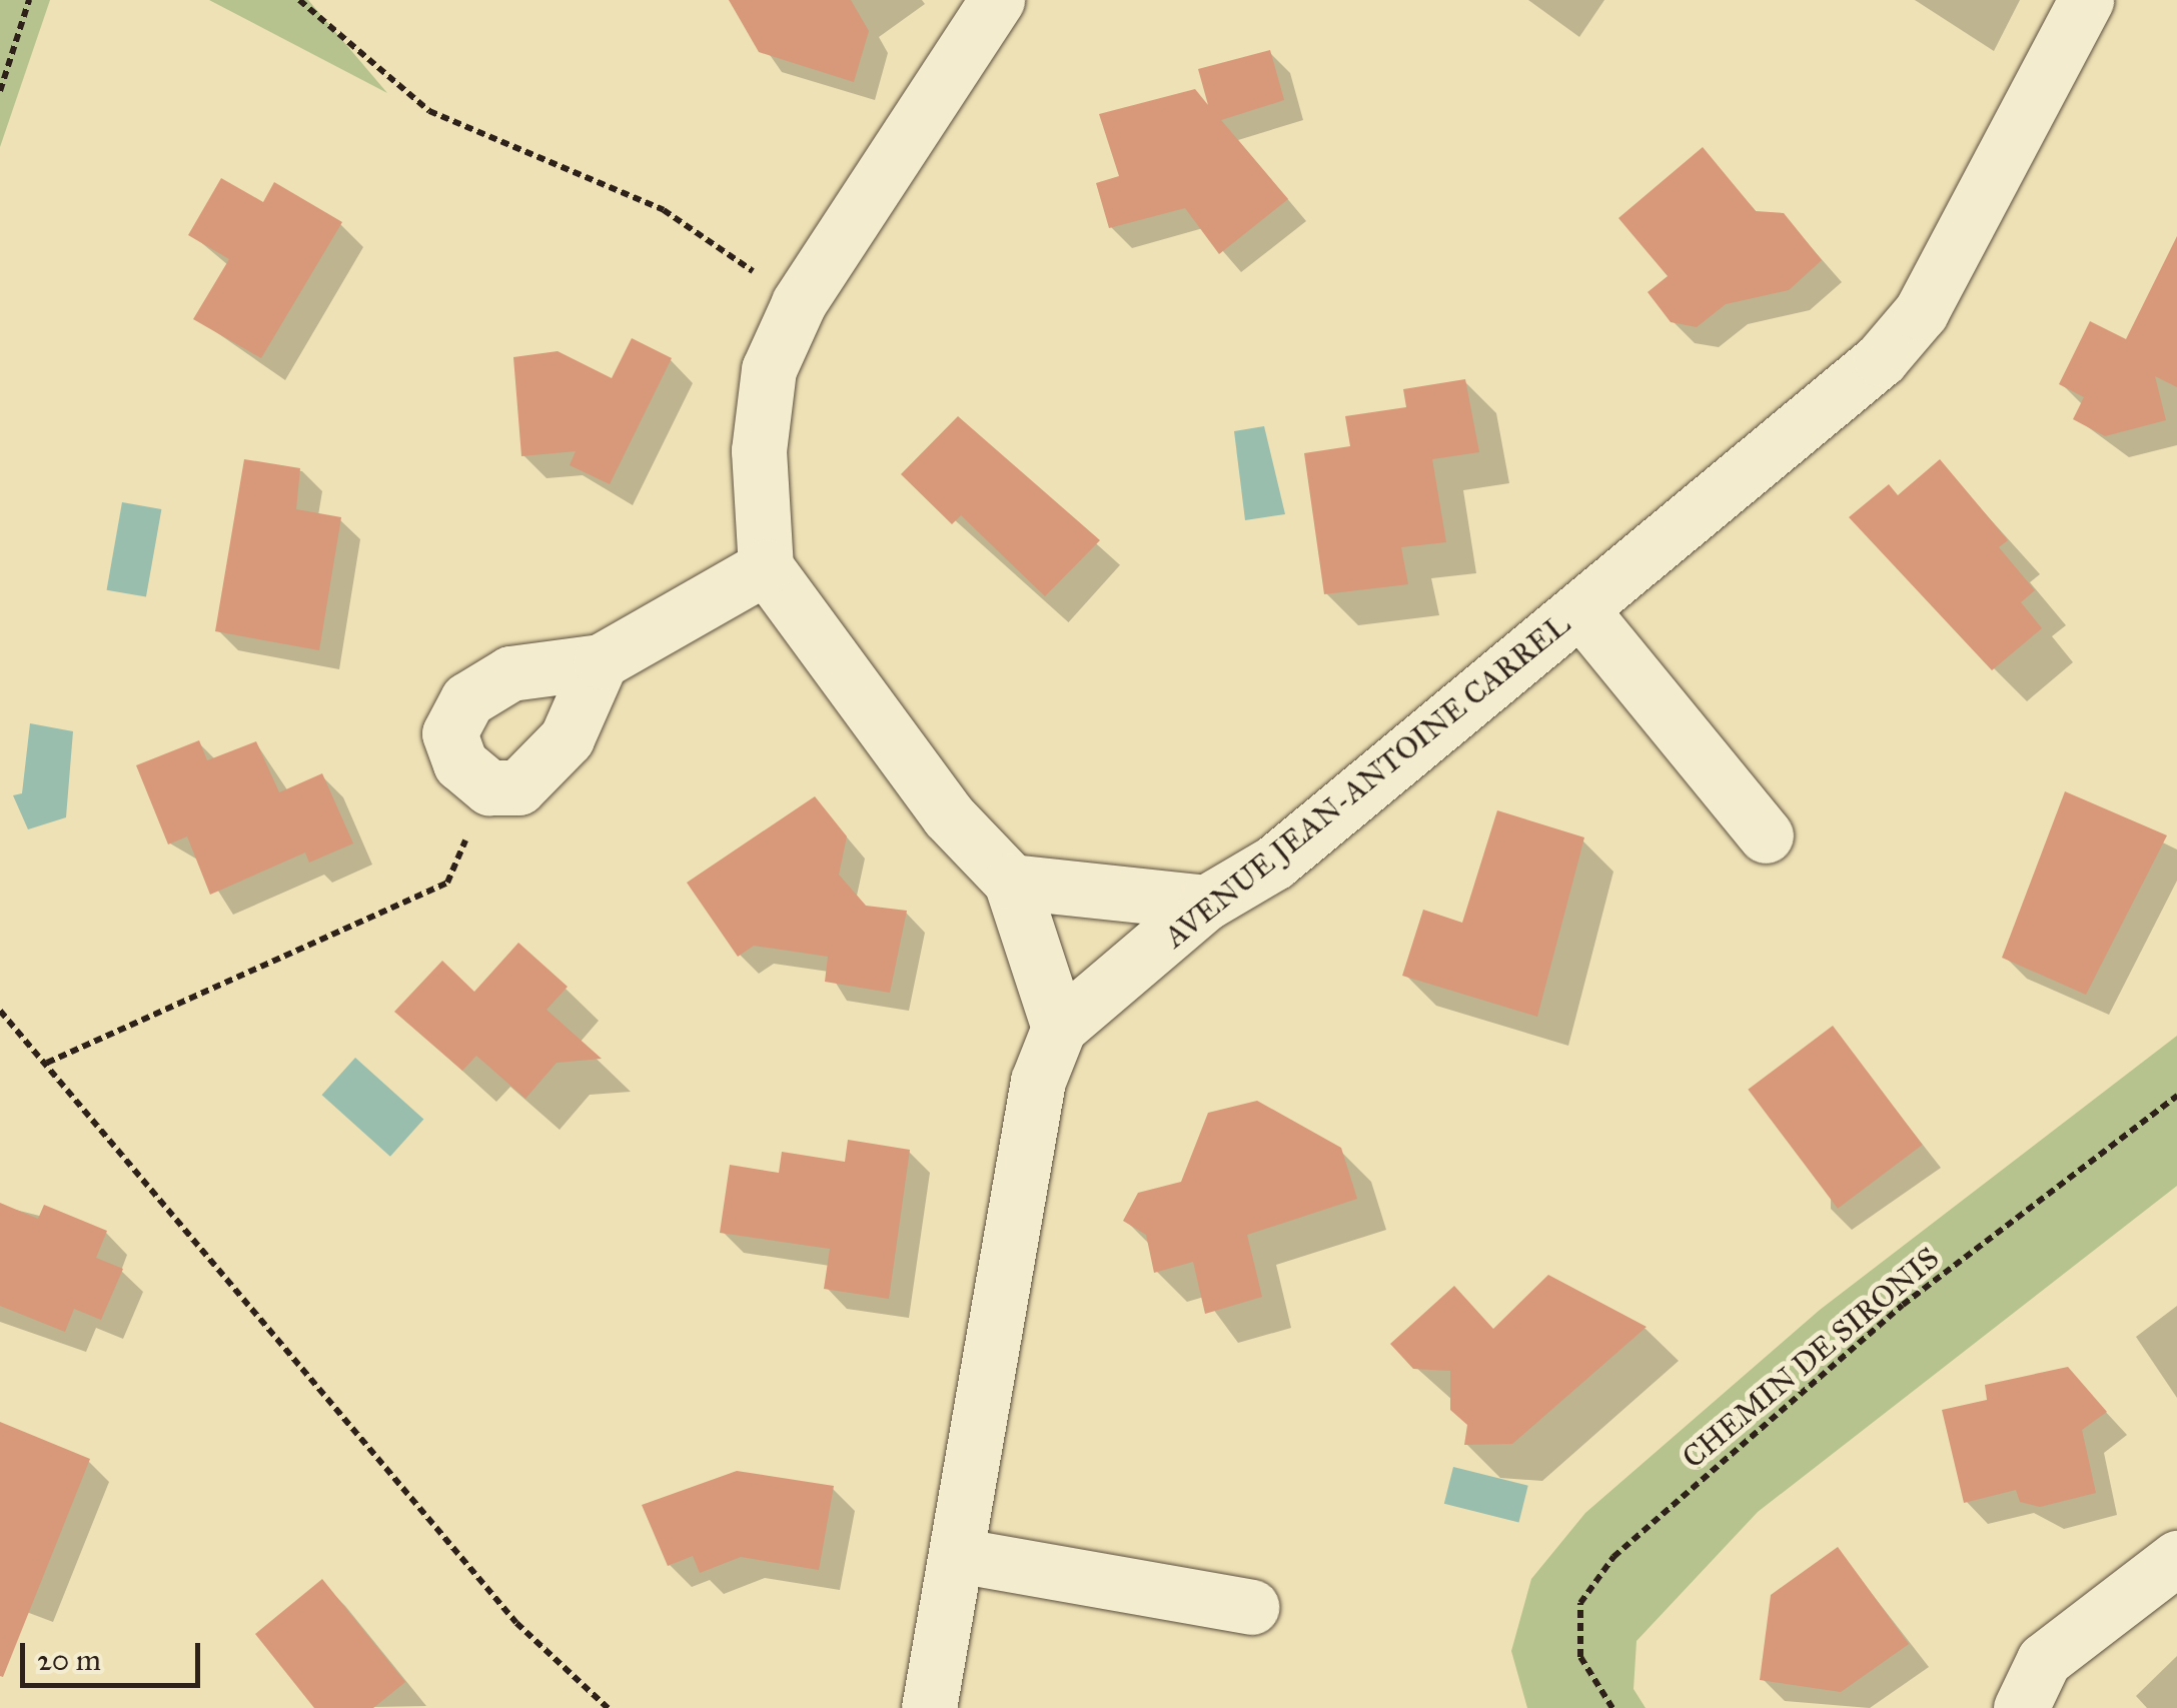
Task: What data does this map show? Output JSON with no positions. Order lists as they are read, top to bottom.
{
  "streets": {
    "street": ["AVENUE JEAN-ANTOINE CARREL"],
    "path": ["CHEMIN DE SIRONIS"]
  },
  "scale_bar": "20 m"
}
